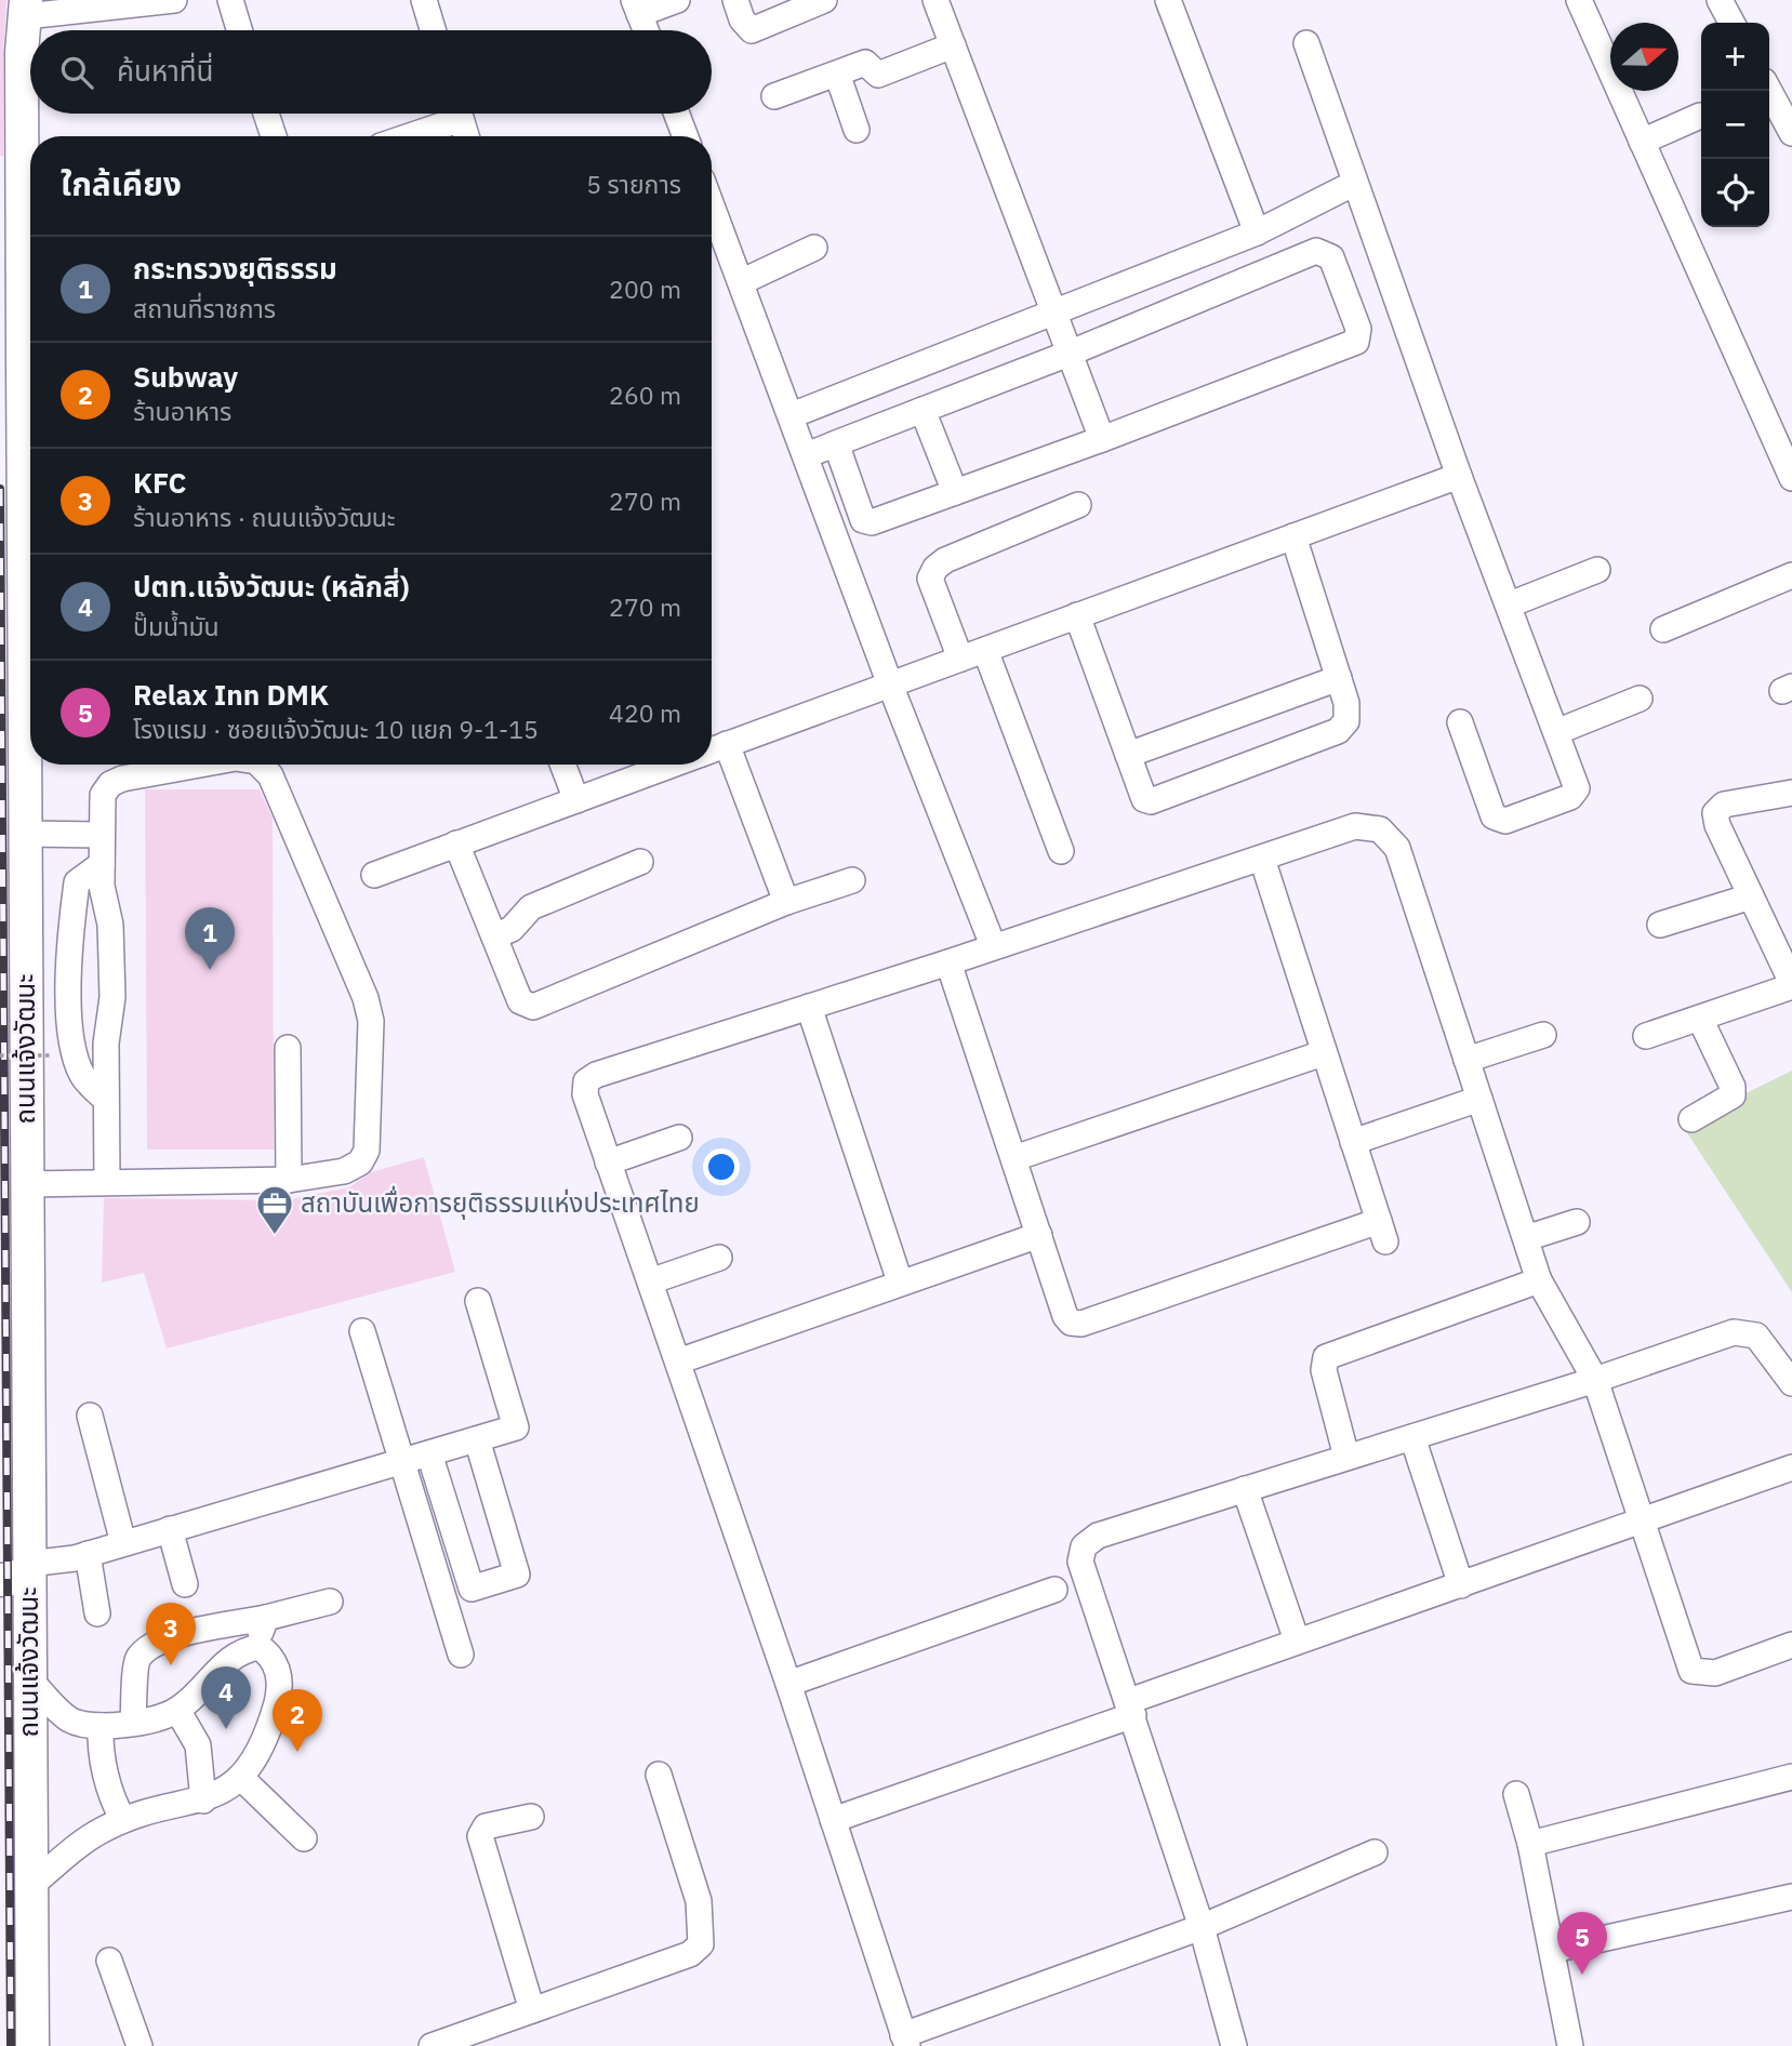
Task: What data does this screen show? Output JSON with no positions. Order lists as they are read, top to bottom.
{
  "streets": {
    "main road": ["ถนนแจ้งวัฒนะ"]
  },
  "places": {
    "office": ["สถาบันเพื่อการยุติธรรมแห่งประเทศไทย"]
  },
  "north": "right",
  "page": {
    "map_buttons": ["+", "−"],
    "search": "ค้นหาที่นี่",
    "heading": ["ใกล้เคียง", "5 รายการ"],
    "list": [
      {
        "mark": "1",
        "name": "กระทรวงยุติธรรม",
        "note": "สถานที่ราชการ",
        "value": "200 m"
      },
      {
        "mark": "2",
        "name": "Subway",
        "note": "ร้านอาหาร",
        "value": "260 m"
      },
      {
        "mark": "3",
        "name": "KFC",
        "note": "ร้านอาหาร · ถนนแจ้งวัฒนะ",
        "value": "270 m"
      },
      {
        "mark": "4",
        "name": "ปตท.แจ้งวัฒนะ (หลักสี่)",
        "note": "ปั๊มน้ำมัน",
        "value": "270 m"
      },
      {
        "mark": "5",
        "name": "Relax Inn DMK",
        "note": "โรงแรม · ซอยแจ้งวัฒนะ 10 แยก 9-1-15",
        "value": "420 m"
      }
    ],
    "pins": [
      "1",
      "3",
      "4",
      "2",
      "5"
    ]
  }
}
